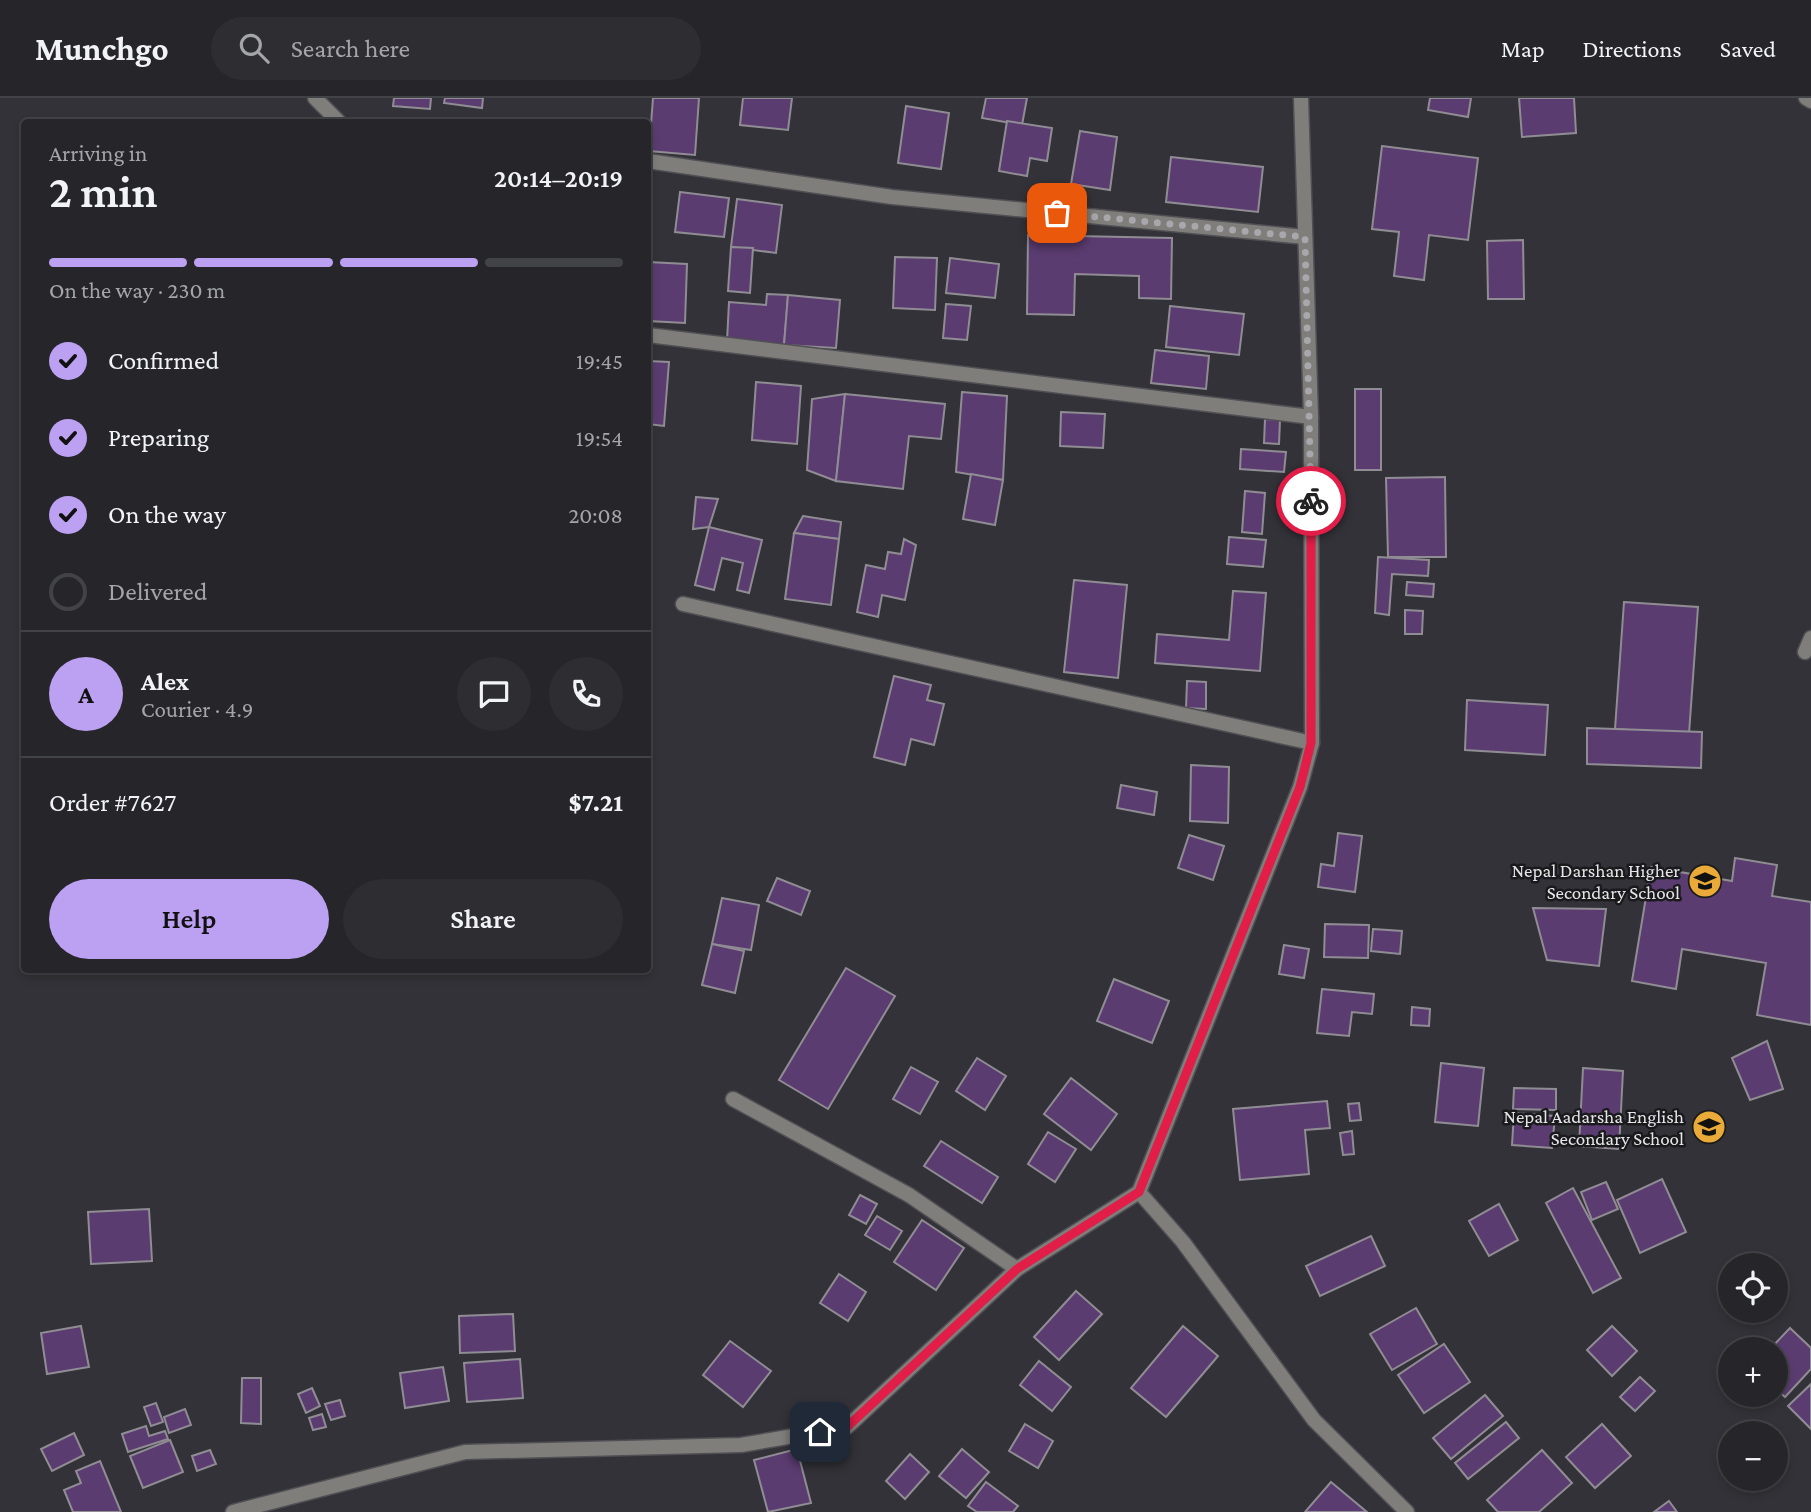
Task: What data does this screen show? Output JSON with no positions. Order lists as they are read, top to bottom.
{
  "places": {
    "school or university": ["Nepal Darshan Higher Secondary School", "Nepal Aadarsha English Secondary School"]
  },
  "page": {
    "header": "Munchgo",
    "search": "Search here",
    "nav": ["Map", "Directions", "Saved"],
    "heading": ["2 min", "Arriving in", "20:14–20:19"],
    "panel": [
      "Alex",
      "Courier · 4.9",
      "Order #7627",
      "$7.21"
    ],
    "bar": "On the way · 230 m",
    "list": [
      ["Confirmed", "19:45"],
      ["Preparing", "19:54"],
      ["On the way", "20:08"],
      "Delivered"
    ],
    "round": "A",
    "buttons": ["Help", "Share"],
    "map_buttons": ["+", "−"]
  }
}
